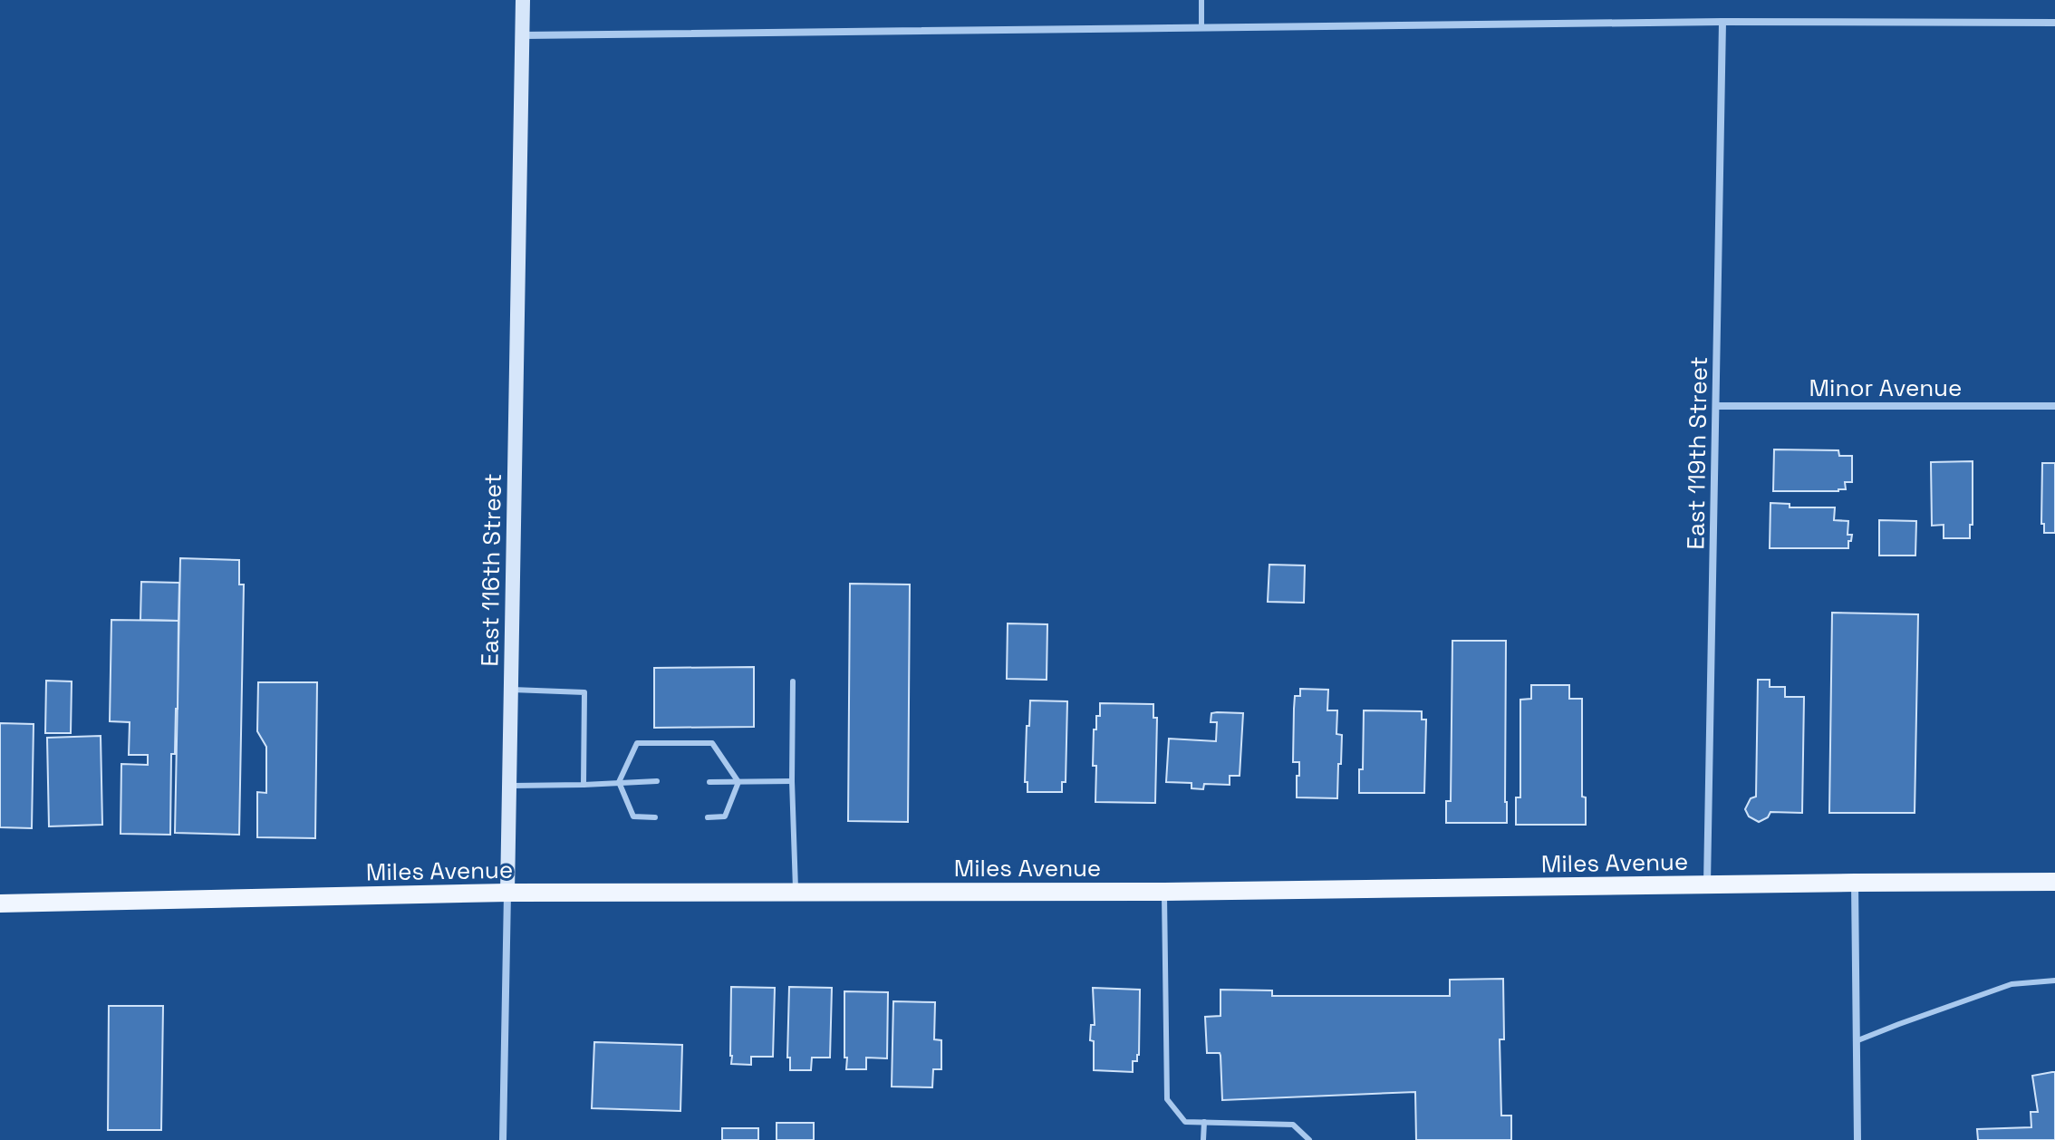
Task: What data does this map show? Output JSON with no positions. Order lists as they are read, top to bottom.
{
  "streets": {
    "main road": ["East 116th Street", "Miles Avenue"],
    "street": ["Minor Avenue", "East 119th Street"]
  },
  "crossings": [
    ["Minor Avenue", "East 119th Street"],
    ["East 119th Street", "Miles Avenue"],
    ["East 116th Street", "Miles Avenue"]
  ]
}
